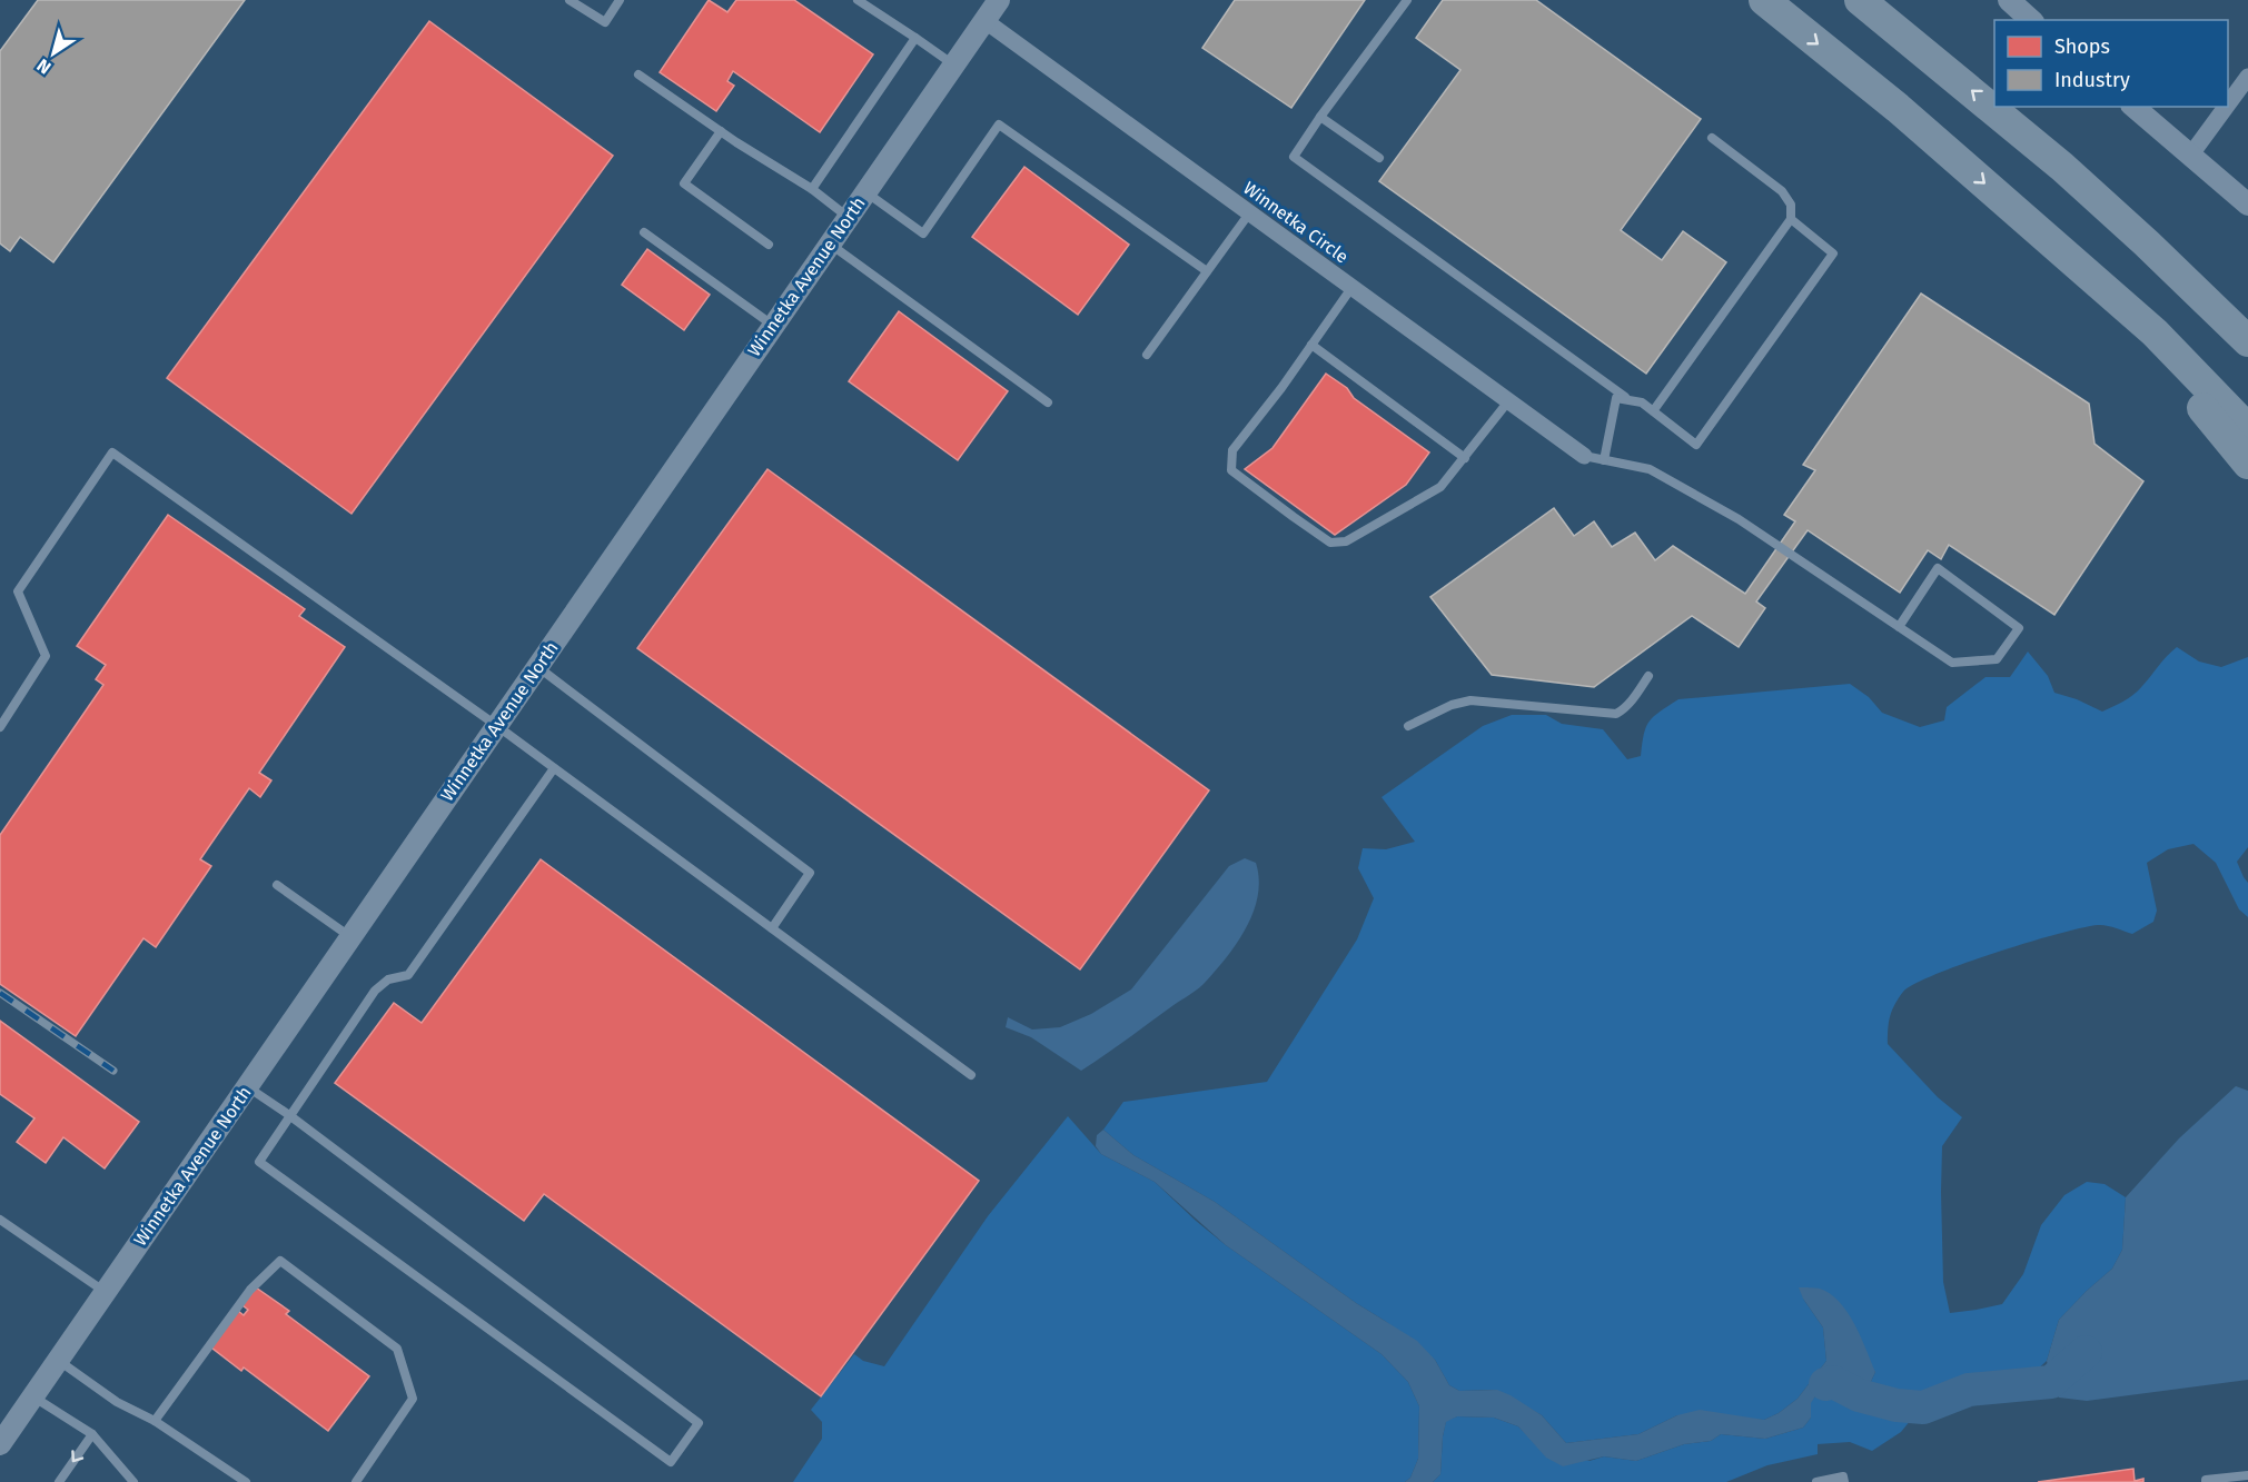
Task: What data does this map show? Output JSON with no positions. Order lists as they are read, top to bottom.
{
  "streets": {
    "street": ["Winnetka Circle", "Winnetka Avenue North"]
  },
  "crossings": [
    ["Winnetka Circle", "Winnetka Avenue North"]
  ],
  "legend": ["Shops", "Industry"],
  "north": "bottom left"
}
